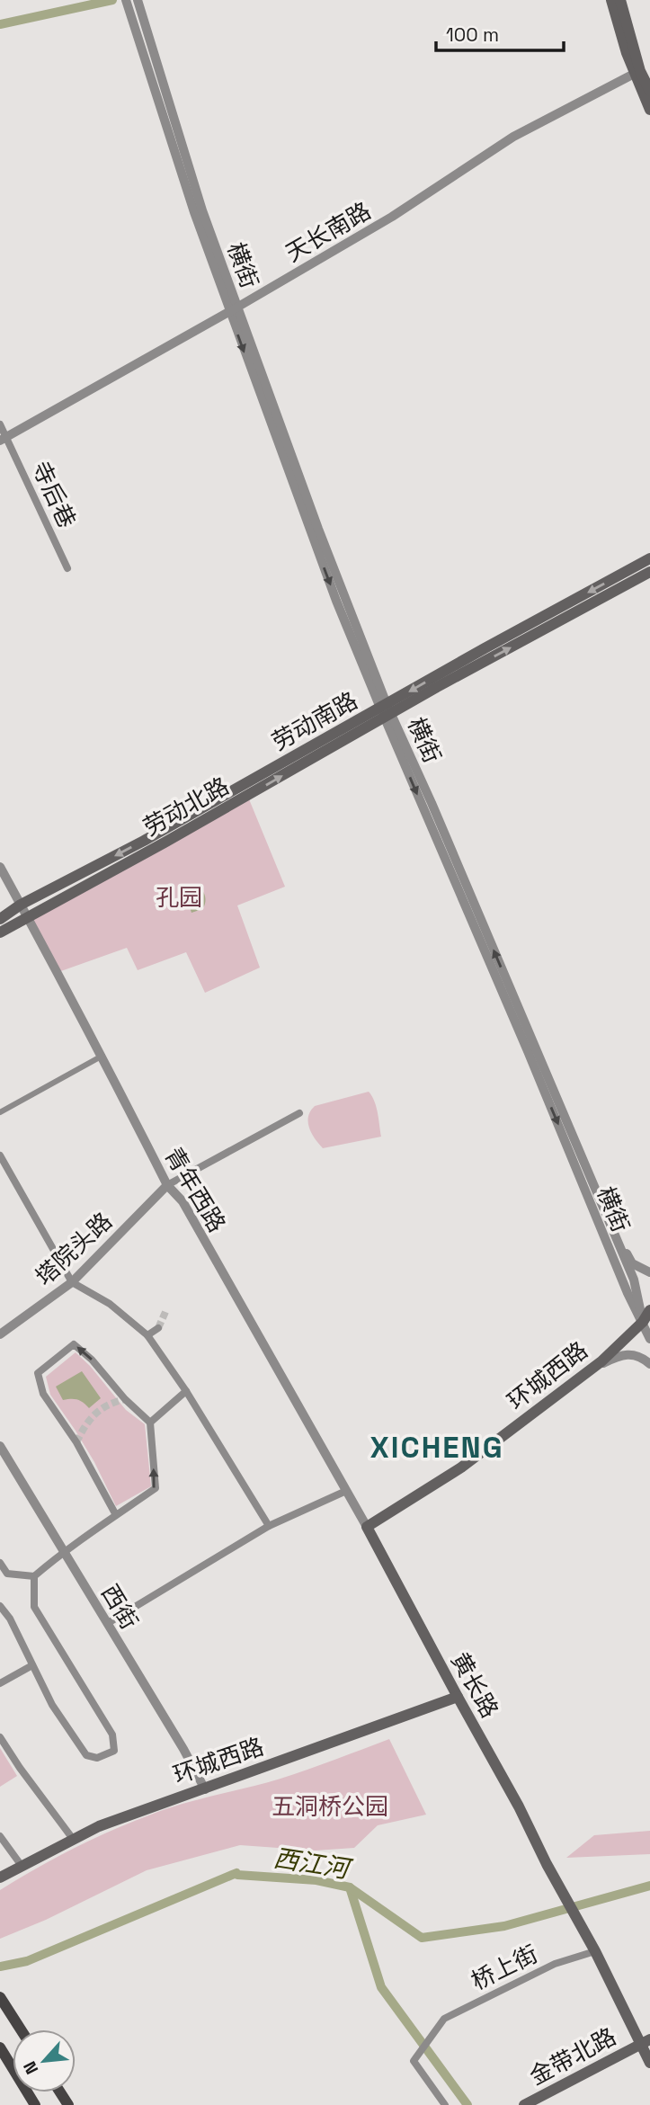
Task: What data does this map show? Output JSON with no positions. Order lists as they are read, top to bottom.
{
  "streets": {
    "main road": [
      "劳动南路",
      "劳动北路",
      "环城西路",
      "黄长路",
      "金带北路"
    ],
    "street": [
      "天长南路",
      "横街",
      "寺后巷",
      "青年西路",
      "塔院头路",
      "西街",
      "桥上街"
    ]
  },
  "crossings": [
    ["天长南路", "横街"],
    ["天长南路", "寺后巷"],
    ["横街", "劳动南路"],
    ["横街", "劳动北路"],
    ["横街", "环城西路"],
    ["劳动南路", "劳动北路"],
    ["劳动南路", "青年西路"],
    ["劳动北路", "青年西路"],
    ["青年西路", "塔院头路"],
    ["青年西路", "环城西路"],
    ["青年西路", "黄长路"],
    ["环城西路", "西街"],
    ["环城西路", "黄长路"],
    ["黄长路", "桥上街"]
  ],
  "one_way": ["劳动北路"],
  "districts": ["XICHENG"],
  "water": ["西江河"],
  "parks": ["孔园", "五洞桥公园"],
  "scale_bar": "100 m",
  "north": "bottom left"
}
